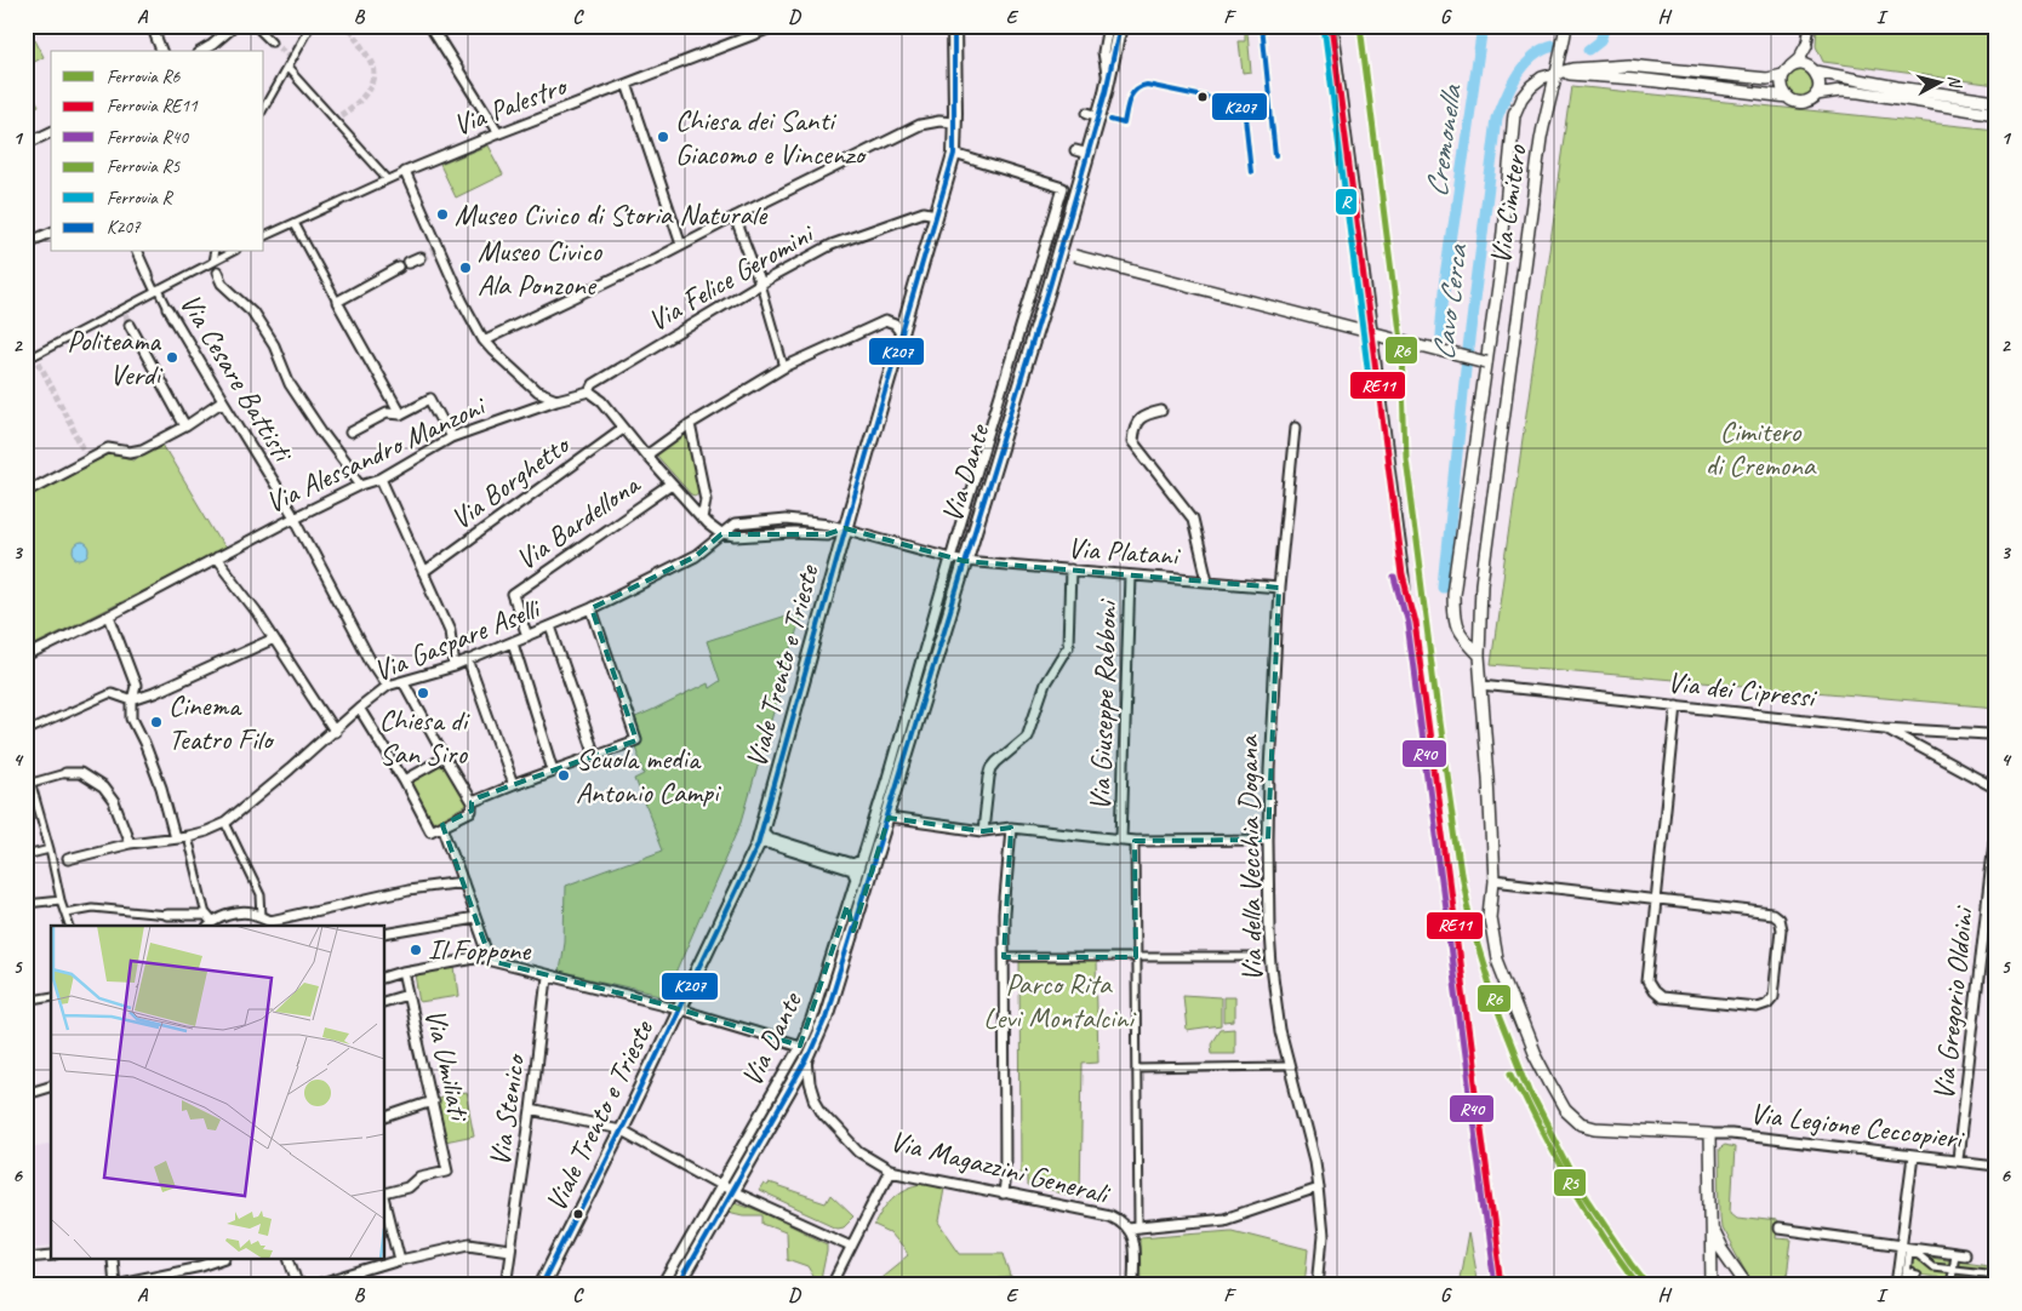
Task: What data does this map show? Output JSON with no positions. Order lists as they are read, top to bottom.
{
  "streets": {
    "main road": ["Via Dante", "Viale Trento e Trieste"],
    "street": [
      "Via Palestro",
      "Via Cimitero",
      "Via Felice Geromini",
      "Via Cesare Battisti",
      "Via Alessandro Manzoni",
      "Via Borghetto",
      "Via Bardellona",
      "Via Platani",
      "Via Gaspare Aselli",
      "Via dei Cipressi",
      "Via Giuseppe Rabboni",
      "Via della Vecchia Dogana",
      "Via Gregorio Oldoini",
      "Via Umiliati",
      "Via Stenico",
      "Via Legione Ceccopieri",
      "Via Magazzini Generali"
    ]
  },
  "crossings": [
    ["Via Cimitero", "Via dei Cipressi"],
    ["Via Cimitero", "Via Legione Ceccopieri"],
    ["Via Felice Geromini", "Viale Trento e Trieste"],
    ["Via Cesare Battisti", "Via Alessandro Manzoni"],
    ["Via Cesare Battisti", "Via Gaspare Aselli"],
    ["Via Dante", "Via Platani"],
    ["Via Dante", "Via Gaspare Aselli"],
    ["Via Dante", "Via Magazzini Generali"],
    ["Via Bardellona", "Via Gaspare Aselli"],
    ["Via Platani", "Via Gaspare Aselli"],
    ["Via Platani", "Via Giuseppe Rabboni"],
    ["Via Platani", "Via della Vecchia Dogana"],
    ["Via Gaspare Aselli", "Viale Trento e Trieste"],
    ["Via Gregorio Oldoini", "Via Legione Ceccopieri"]
  ],
  "water": ["Cremonella", "Cavo Cerca"],
  "parks": ["Cimitero di Cremona", "Parco Rita Levi Montalcini"],
  "places": [
    "Chiesa dei Santi Giacomo e Vincenzo",
    "Museo Civico di Storia Naturale",
    "Museo Civico Ala Ponzone",
    "Politeama Verdi",
    "Chiesa di San Siro",
    "Cinema Teatro Filo",
    "Scuola media Antonio Campi",
    "Il Foppone"
  ],
  "lines": [
    "rail line R6",
    "rail line RE11",
    "transit line K207",
    "rail line R",
    "rail line R40",
    "rail line R5"
  ],
  "legend": [
    "Ferrovia R6",
    "Ferrovia RE11",
    "Ferrovia R40",
    "Ferrovia R5",
    "Ferrovia R",
    "K207"
  ],
  "north": "right",
  "grid": {
    "columns": [
      "A",
      "B",
      "C",
      "D",
      "E",
      "F",
      "G",
      "H",
      "I"
    ],
    "rows": [
      "1",
      "2",
      "3",
      "4",
      "5",
      "6"
    ]
  }
}
